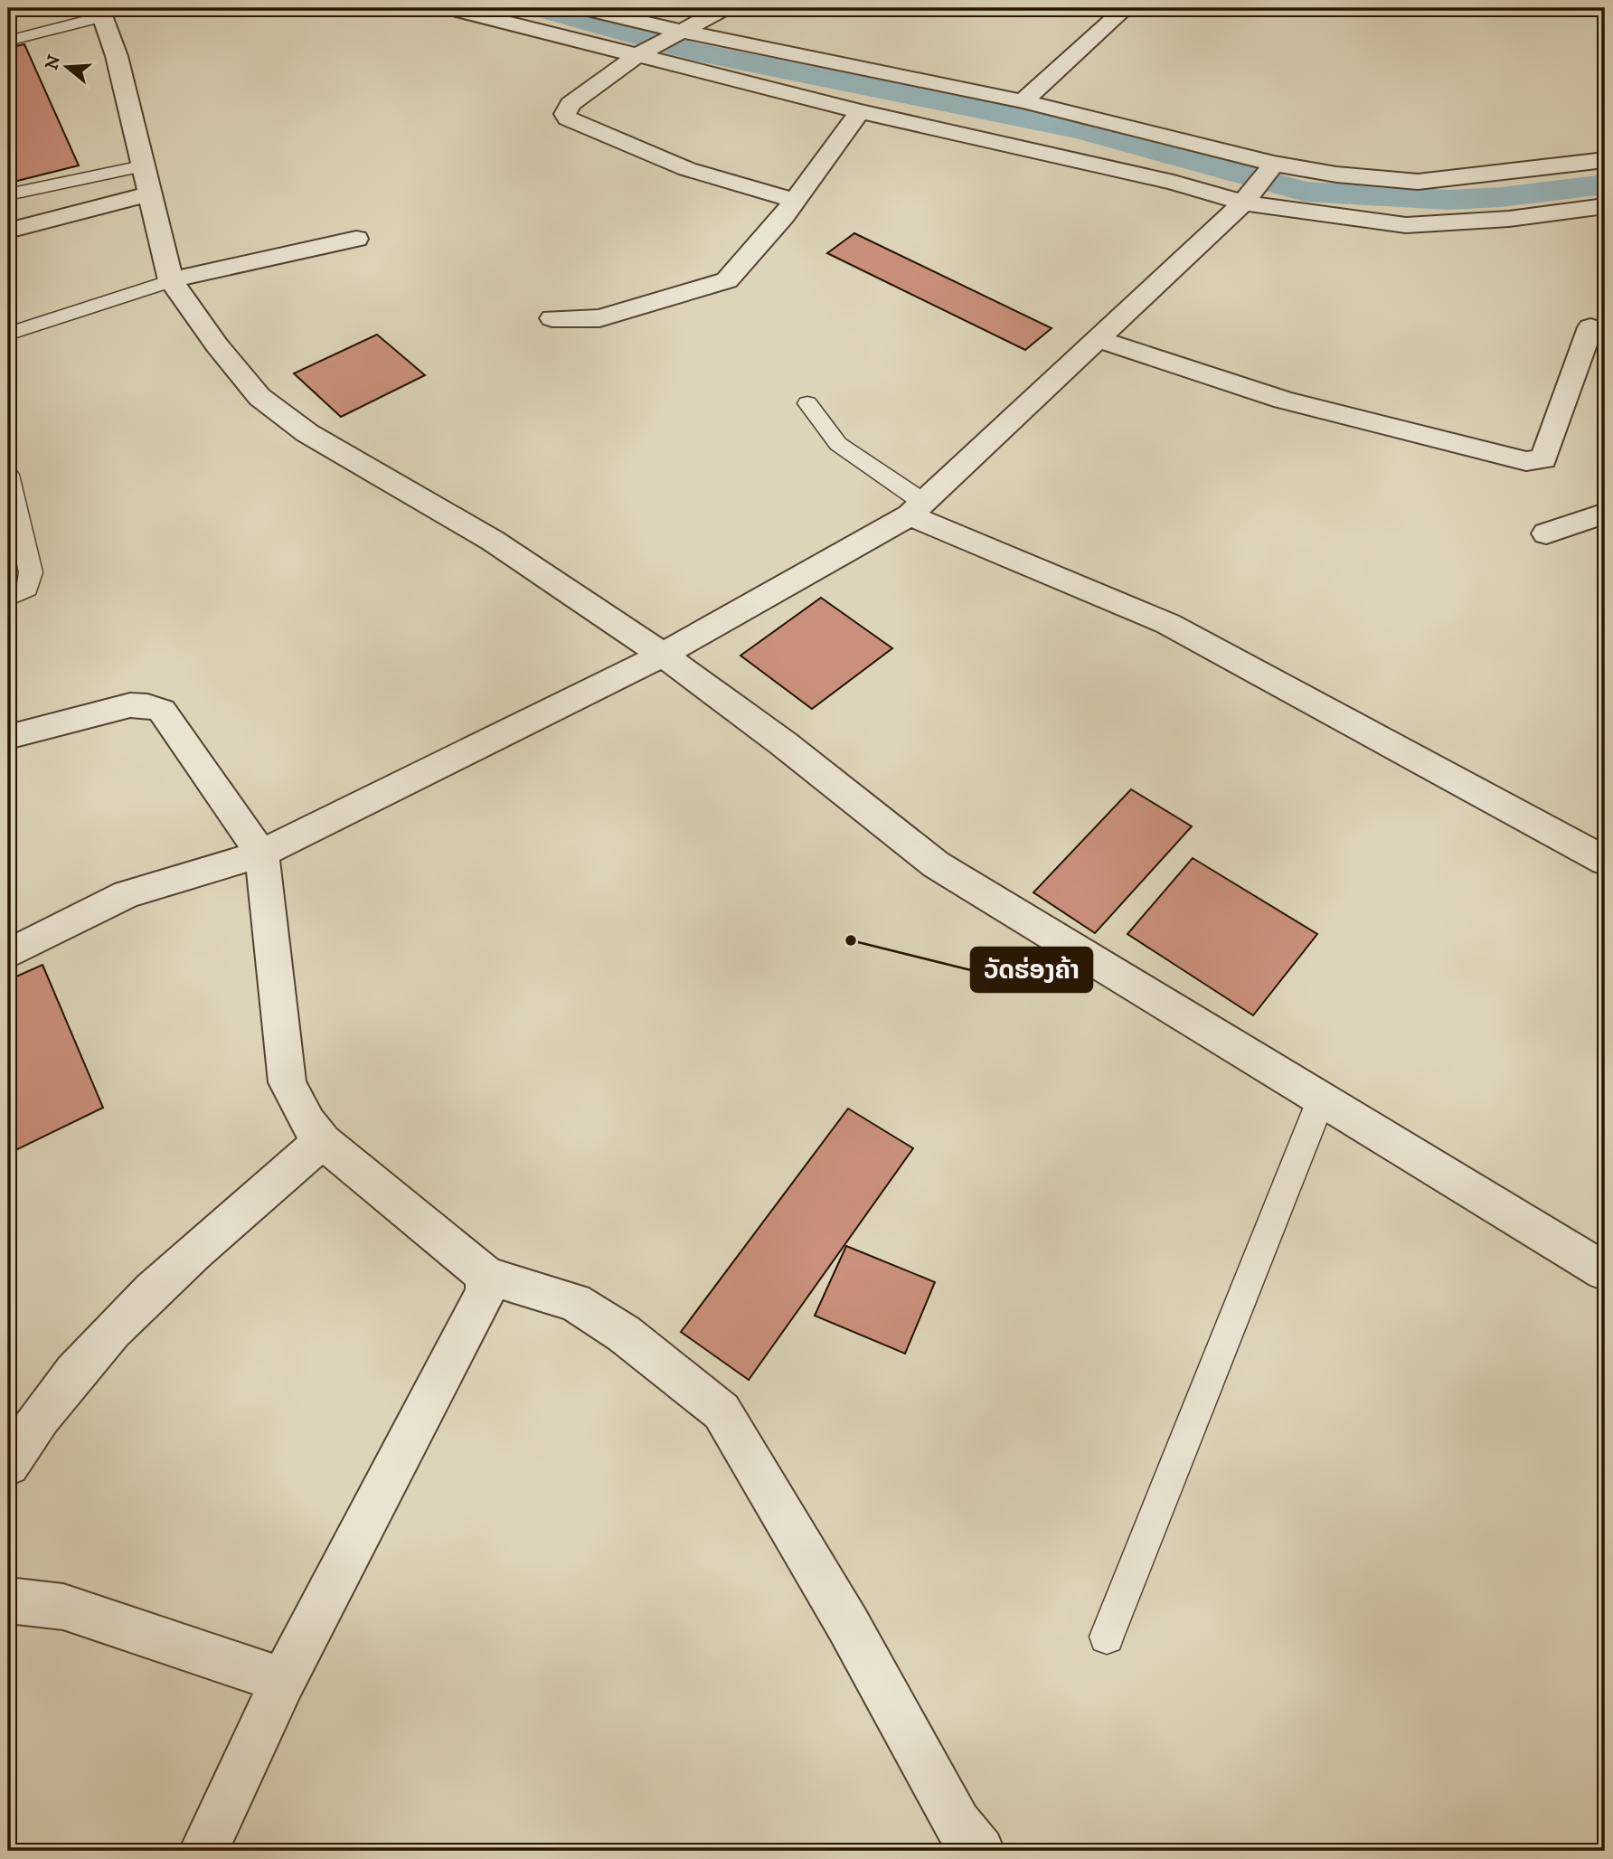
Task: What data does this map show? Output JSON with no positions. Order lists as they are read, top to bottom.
{
  "places": ["ວັດຮ່ອງຄ້າ"],
  "north": "left"
}
